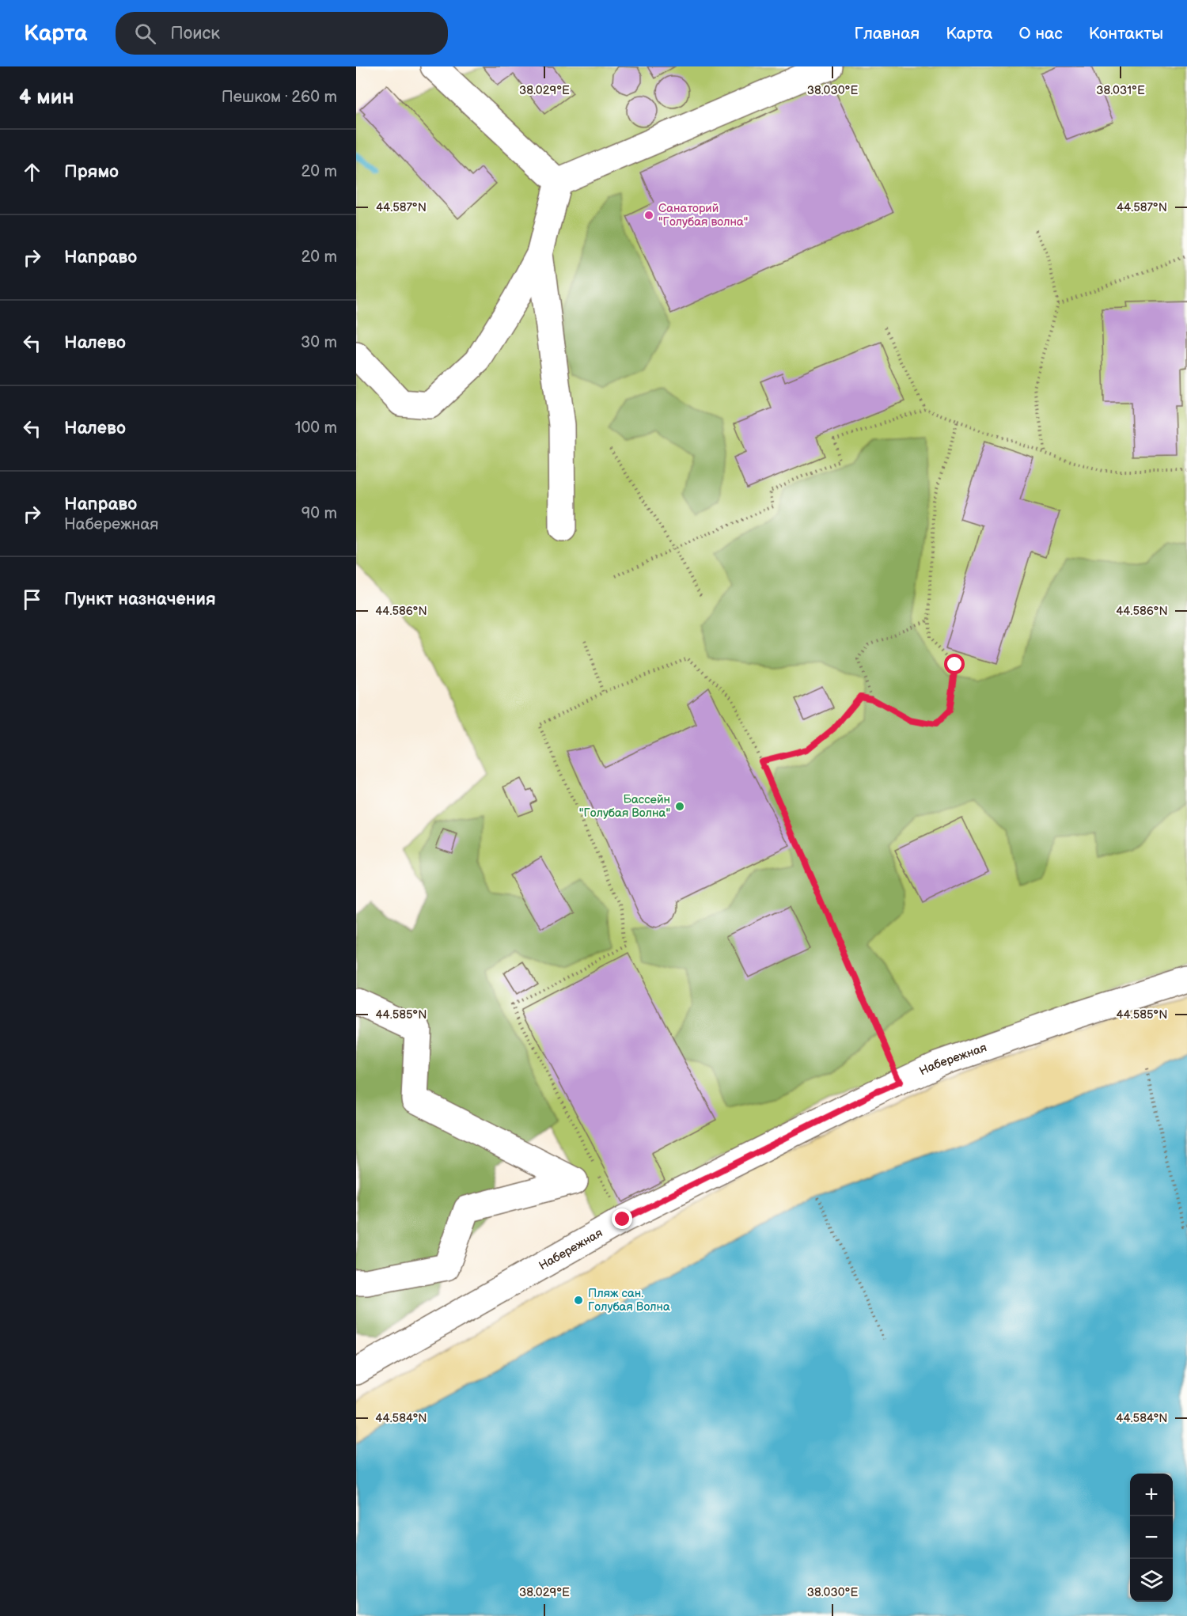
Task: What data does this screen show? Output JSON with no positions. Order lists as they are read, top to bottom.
{
  "streets": {
    "street": ["Набережная"]
  },
  "places": ["Санаторий \"Голубая волна\"", "Бассейн \"Голубая Волна\"", "Пляж сан. Голубая Волна"],
  "page": {
    "header": "Карта",
    "search": "Поиск",
    "nav": [
      "Главная",
      "Карта",
      "О нас",
      "Контакты"
    ],
    "heading": ["4 мин", "Пешком · 260 m"],
    "list": [
      ["Прямо", "20 m"],
      ["Направо", "20 m"],
      ["Налево", "30 m"],
      ["Налево", "100 m"],
      ["Направо", "Набережная", "90 m"],
      "Пункт назначения"
    ],
    "map_buttons": ["+", "−"]
  },
  "coordinates": [
    "38.029°E",
    "38.030°E",
    "38.031°E",
    "44.587°N",
    "44.586°N",
    "44.585°N",
    "44.584°N"
  ]
}
